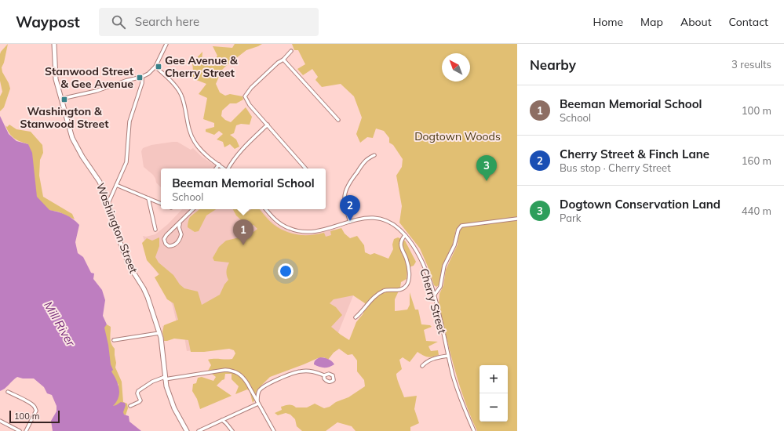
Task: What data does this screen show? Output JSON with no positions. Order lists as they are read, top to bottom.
{
  "streets": {
    "main road": ["Washington Street"],
    "street": ["Cherry Street"]
  },
  "water": ["Mill River"],
  "parks": ["Dogtown Woods"],
  "places": {
    "transit": ["Gee Avenue & Cherry Street", "Stanwood Street & Gee Avenue", "Washington & Stanwood Street"]
  },
  "scale_bar": "100 m",
  "north": "top left",
  "page": {
    "header": "Waypost",
    "search": "Search here",
    "nav": [
      "Home",
      "Map",
      "About",
      "Contact"
    ],
    "heading": ["Nearby", "3 results"],
    "list": [
      {
        "mark": "1",
        "name": "Beeman Memorial School",
        "note": "School",
        "value": "100 m"
      },
      {
        "mark": "2",
        "name": "Cherry Street & Finch Lane",
        "note": "Bus stop · Cherry Street",
        "value": "160 m"
      },
      {
        "mark": "3",
        "name": "Dogtown Conservation Land",
        "note": "Park",
        "value": "440 m"
      }
    ],
    "pins": ["3", "2", "1"],
    "popup": ["Beeman Memorial School", "School"],
    "map_buttons": ["+", "−"],
    "scale": "100 m"
  }
}
